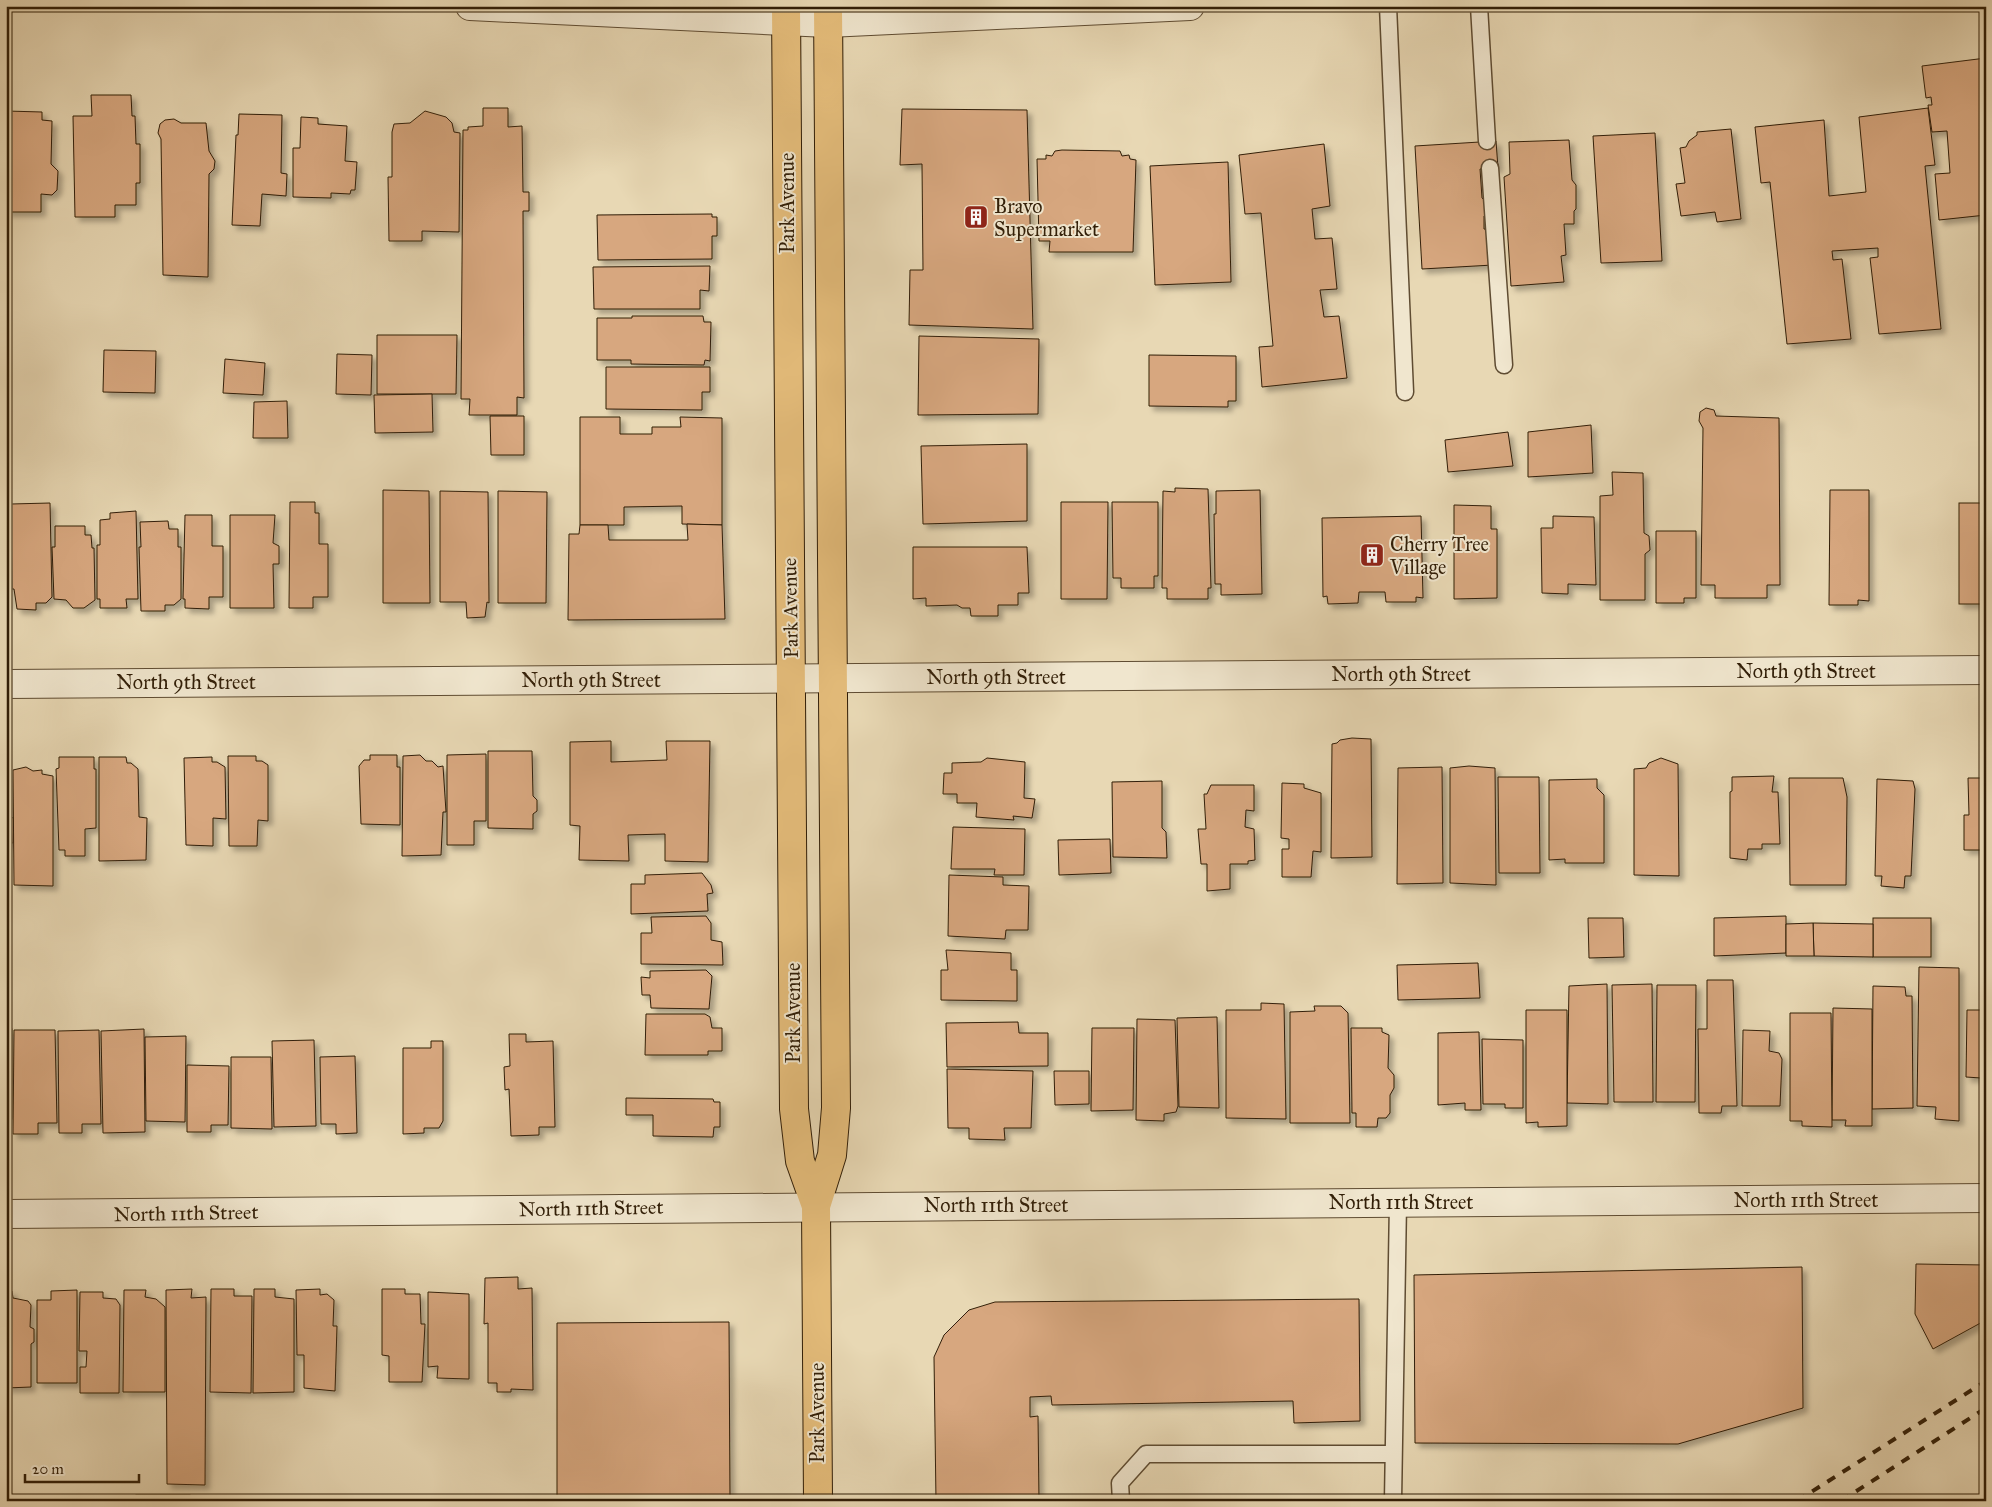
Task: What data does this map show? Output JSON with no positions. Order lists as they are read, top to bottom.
{
  "streets": {
    "main road": ["Park Avenue"],
    "street": ["North 9th Street", "North 11th Street"]
  },
  "crossings": [
    ["Park Avenue", "North 9th Street"],
    ["Park Avenue", "North 11th Street"]
  ],
  "places": {
    "building": ["Bravo Supermarket", "Cherry Tree Village"]
  },
  "scale_bar": "20 m"
}
